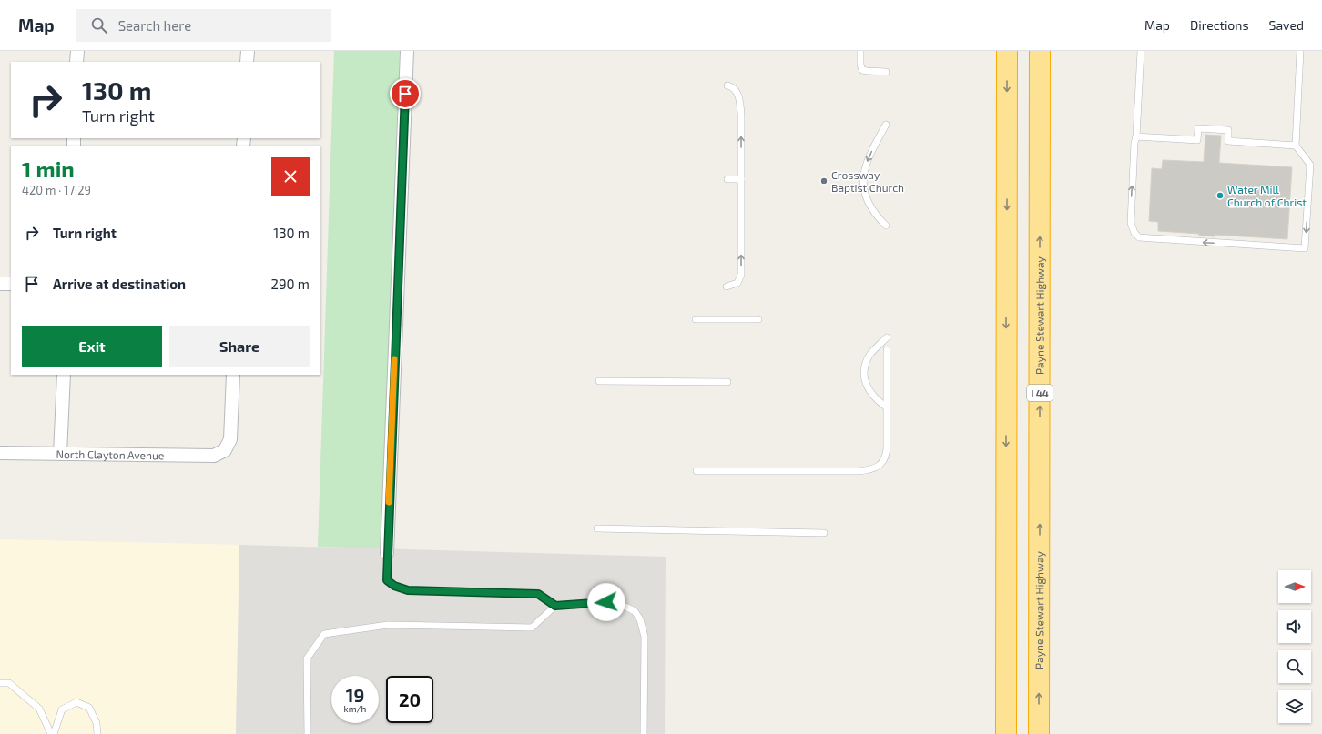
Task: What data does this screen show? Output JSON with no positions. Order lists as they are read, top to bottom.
{
  "streets": {
    "highway": ["Payne Stewart Highway", "I 44"],
    "street": ["North Clayton Avenue"]
  },
  "places": ["Crossway Baptist Church", "Water Mill Church of Christ"],
  "north": "right",
  "page": {
    "header": "Map",
    "search": "Search here",
    "nav": ["Map", "Directions", "Saved"],
    "turn": ["130 m", "Turn right"],
    "heading": ["1 min", "420 m · 17:29"],
    "list": [
      {
        "name": "Turn right",
        "value": "130 m"
      },
      {
        "name": "Arrive at destination",
        "value": "290 m"
      }
    ],
    "buttons": ["Exit", "Share"],
    "speed": "19 km/h",
    "limit": "20"
  }
}
